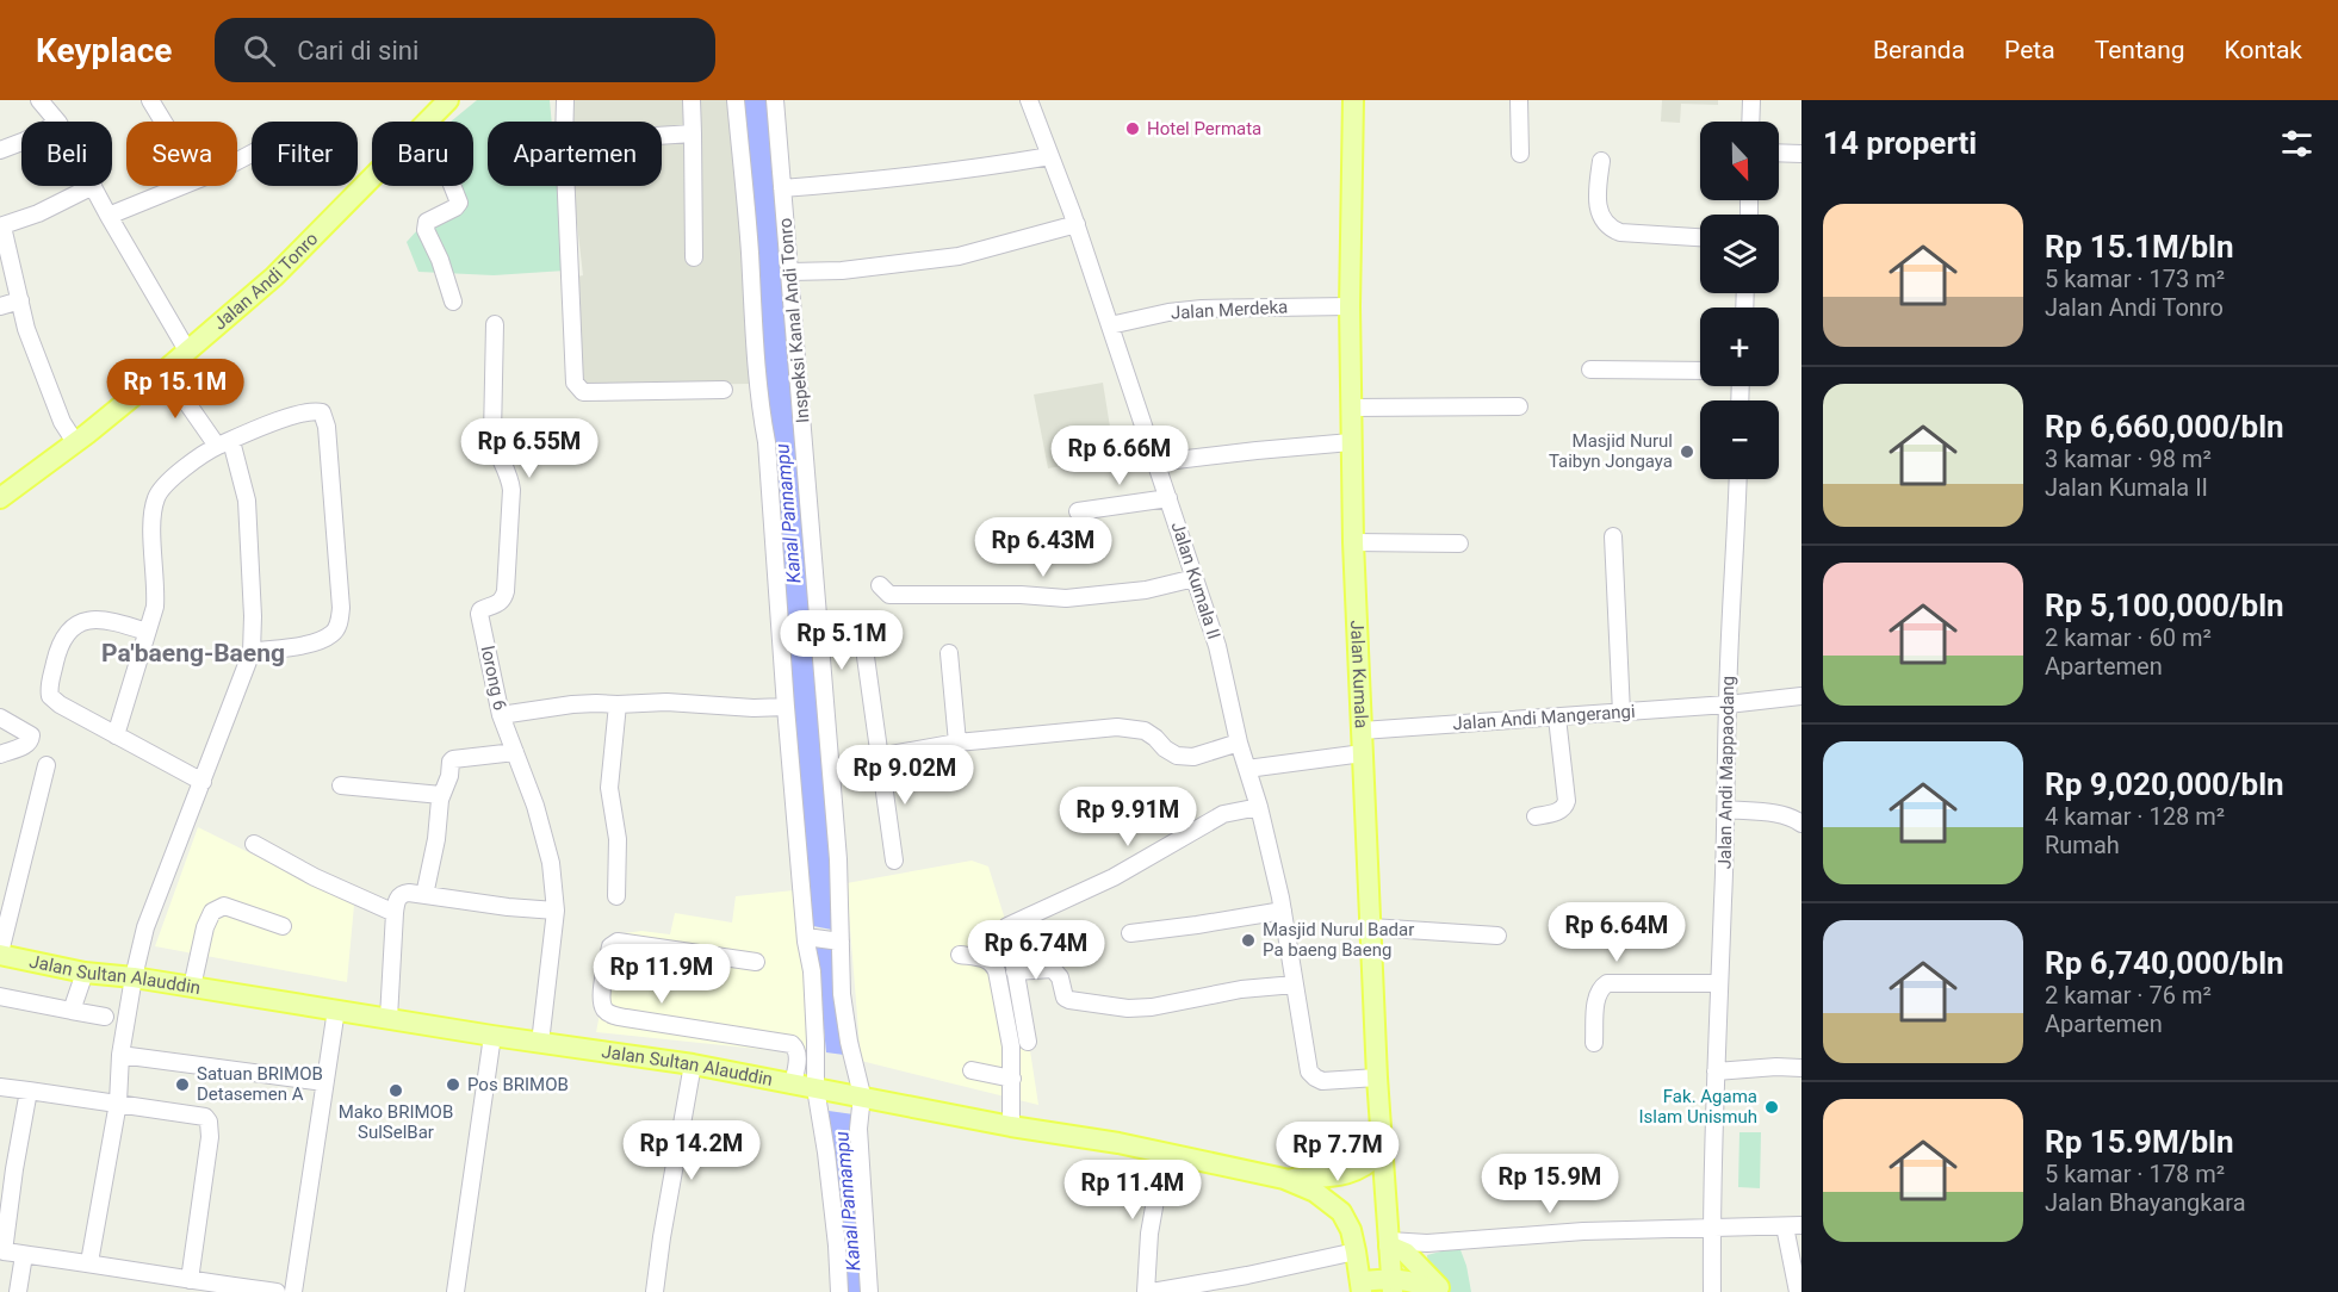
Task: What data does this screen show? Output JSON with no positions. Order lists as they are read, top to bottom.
{
  "streets": {
    "main road": ["Jalan Andi Tonro", "Jalan Kumala", "Jalan Sultan Alauddin"],
    "street": [
      "Jalan Merdeka",
      "Inspeksi Kanal Andi Tonro",
      "Jalan Kumala II",
      "lorong 6",
      "Jalan Andi Mangerangi",
      "Jalan Andi Mappaodang"
    ]
  },
  "crossings": [
    ["Jalan Merdeka", "Jalan Kumala II"],
    ["Jalan Merdeka", "Jalan Kumala"],
    ["Inspeksi Kanal Andi Tonro", "Jalan Sultan Alauddin"],
    ["Jalan Kumala II", "Jalan Kumala"],
    ["Jalan Kumala", "Jalan Andi Mangerangi"],
    ["lorong 6", "Jalan Sultan Alauddin"],
    ["Jalan Andi Mangerangi", "Jalan Andi Mappaodang"]
  ],
  "districts": ["Pa'baeng-Baeng"],
  "water": ["Kanal Pannampu"],
  "places": [
    "Hotel Permata",
    "Masjid Nurul Taibyn Jongaya",
    "Masjid Nurul Badar Pa baeng Baeng",
    "Satuan BRIMOB Detasemen A",
    "Pos BRIMOB",
    "Mako BRIMOB SulSelBar",
    "Fak. Agama Islam Unismuh"
  ],
  "north": "bottom",
  "page": {
    "header": "Keyplace",
    "search": "Cari di sini",
    "nav": [
      "Beranda",
      "Peta",
      "Tentang",
      "Kontak"
    ],
    "heading": "14 properti",
    "map_buttons": ["+", "−"],
    "chip": [
      "Beli",
      "Sewa",
      "Filter",
      "Baru",
      "Apartemen"
    ],
    "list": [
      {
        "name": "Rp 15.1M/bln",
        "note": "5 kamar · 173 m² · Jalan Andi Tonro"
      },
      {
        "name": "Rp 6,660,000/bln",
        "note": "3 kamar · 98 m² · Jalan Kumala II"
      },
      {
        "name": "Rp 5,100,000/bln",
        "note": "2 kamar · 60 m² · Apartemen"
      },
      {
        "name": "Rp 9,020,000/bln",
        "note": "4 kamar · 128 m² · Rumah"
      },
      {
        "name": "Rp 6,740,000/bln",
        "note": "2 kamar · 76 m² · Apartemen"
      },
      {
        "name": "Rp 15.9M/bln",
        "note": "5 kamar · 178 m² · Jalan Bhayangkara"
      }
    ],
    "price": [
      "Rp 15.1M",
      "Rp 6.55M",
      "Rp 6.66M",
      "Rp 6.43M",
      "Rp 5.1M",
      "Rp 9.02M",
      "Rp 9.91M",
      "Rp 6.64M",
      "Rp 6.74M",
      "Rp 11.9M",
      "Rp 14.2M",
      "Rp 7.7M",
      "Rp 15.9M",
      "Rp 11.4M"
    ]
  }
}
